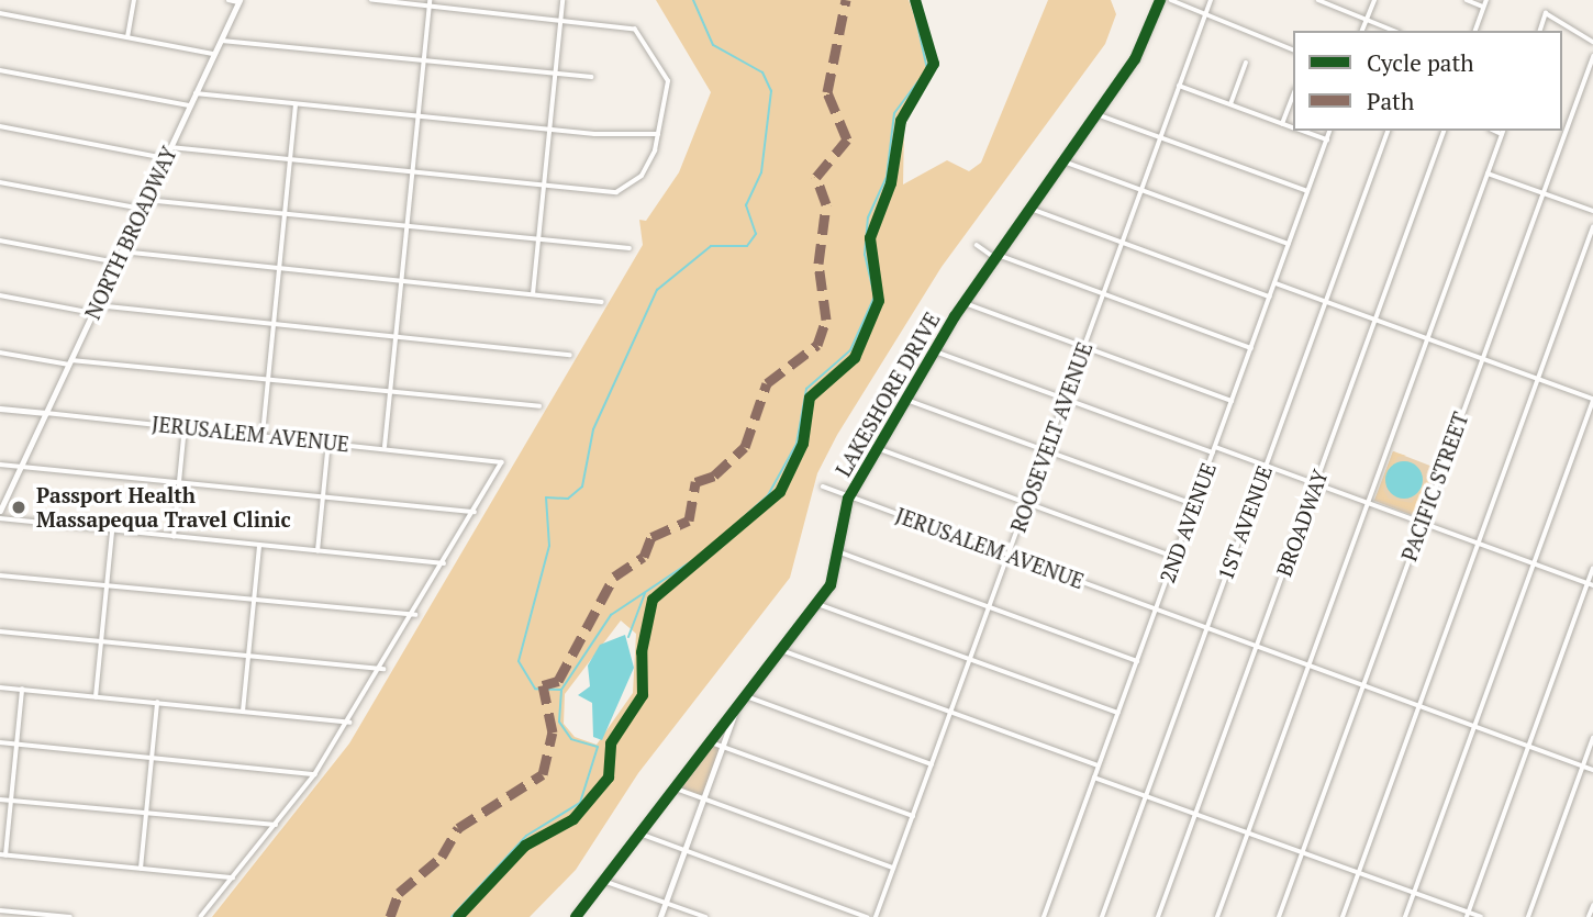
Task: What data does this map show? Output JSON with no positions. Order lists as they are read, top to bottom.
{
  "streets": {
    "main road": ["NORTH BROADWAY", "JERUSALEM AVENUE"],
    "street": [
      "LAKESHORE DRIVE",
      "ROOSEVELT AVENUE",
      "PACIFIC STREET",
      "2ND AVENUE",
      "1ST AVENUE",
      "BROADWAY"
    ]
  },
  "crossings": [
    ["NORTH BROADWAY", "JERUSALEM AVENUE"],
    ["LAKESHORE DRIVE", "JERUSALEM AVENUE"],
    ["JERUSALEM AVENUE", "ROOSEVELT AVENUE"],
    ["JERUSALEM AVENUE", "PACIFIC STREET"],
    ["JERUSALEM AVENUE", "2ND AVENUE"],
    ["JERUSALEM AVENUE", "1ST AVENUE"],
    ["JERUSALEM AVENUE", "BROADWAY"]
  ],
  "places": ["Passport Health Massapequa Travel Clinic"],
  "legend": ["Cycle path", "Path"]
}
